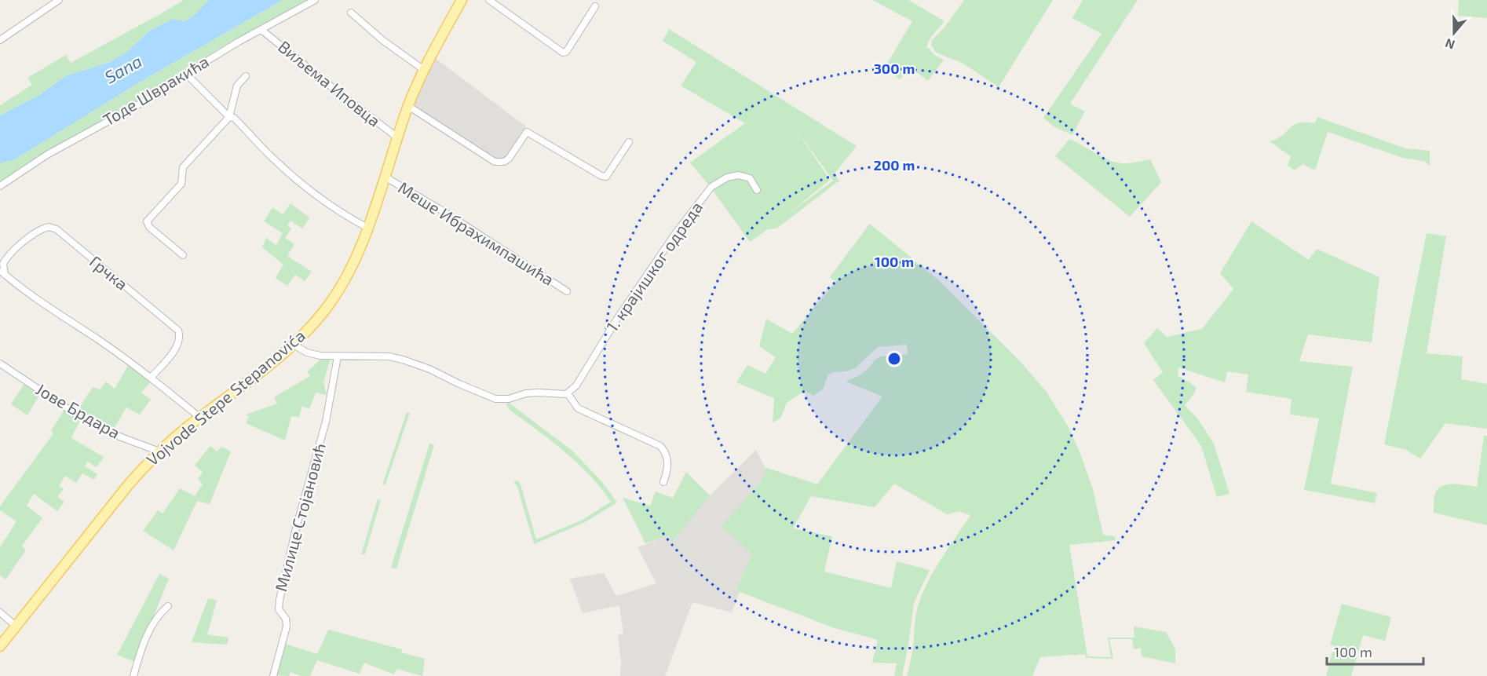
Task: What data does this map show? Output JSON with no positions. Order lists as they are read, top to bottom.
{
  "streets": {
    "main road": ["Vojvode Stepe Stepanovića"],
    "street": [
      "Виљема Иповца",
      "Тоде Швракића",
      "Меше Ибрахимпашића",
      "1. крајишког одреда",
      "Грчка",
      "Јове Брдара",
      "Милице Стојановић"
    ]
  },
  "crossings": [
    ["Виљема Иповца", "Тоде Швракића"],
    ["Виљема Иповца", "Vojvode Stepe Stepanovića"],
    ["Меше Ибрахимпашића", "Vojvode Stepe Stepanovića"],
    ["Vojvode Stepe Stepanovića", "Јове Брдара"]
  ],
  "water": ["Sana"],
  "scale_bar": "100 m",
  "north": "bottom",
  "rings": ["300 m", "200 m", "100 m"]
}
